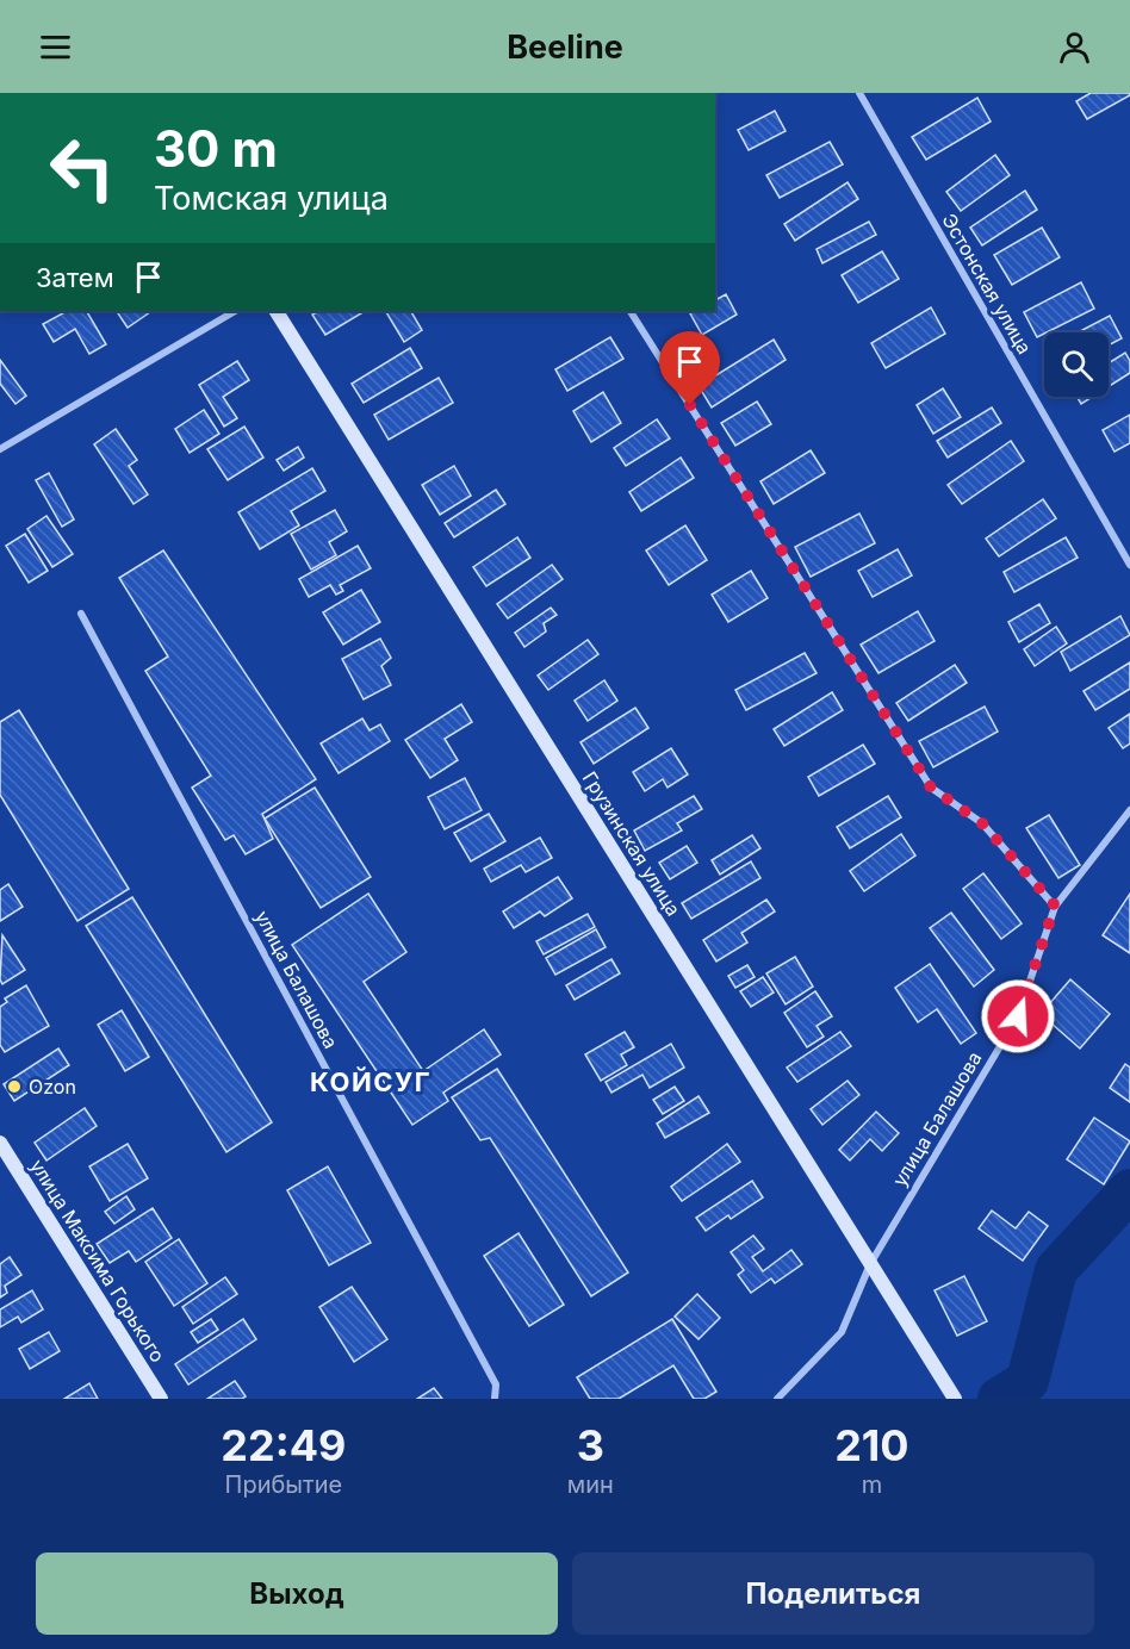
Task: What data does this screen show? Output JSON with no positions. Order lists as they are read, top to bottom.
{
  "streets": {
    "main road": ["Грузинская улица", "улица Максима Горького"],
    "street": ["Эстонская улица", "улица Балашова"]
  },
  "crossings": [
    ["Грузинская улица", "улица Балашова"]
  ],
  "districts": ["КОЙСУГ"],
  "places": ["Ozon"],
  "page": {
    "header": "Beeline",
    "turn": ["30 m", "Томская улица"],
    "then": "Затем",
    "eta": [
      "22:49",
      "Прибытие",
      "3",
      "мин",
      "210",
      "m"
    ],
    "buttons": ["Выход", "Поделиться"]
  }
}
